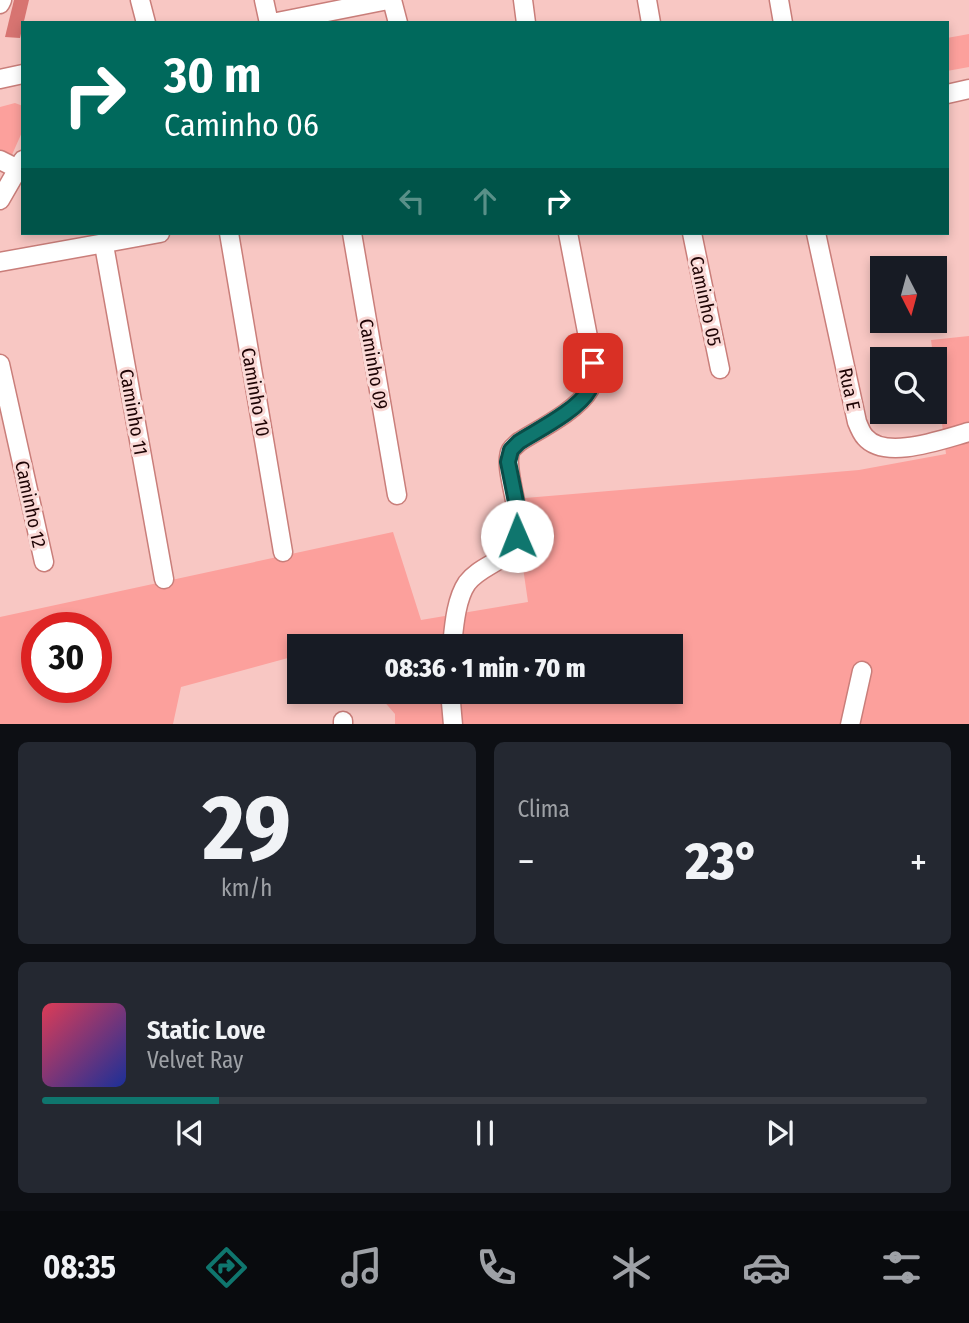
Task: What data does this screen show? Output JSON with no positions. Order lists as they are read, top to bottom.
{
  "streets": {
    "street": [
      "Caminho 05",
      "Caminho 09",
      "Rua E",
      "Caminho 10",
      "Caminho 11",
      "Caminho 12"
    ]
  },
  "north": "bottom",
  "page": {
    "turn": ["30 m", "Caminho 06"],
    "limit": "30",
    "trip": "08:36 · 1 min · 70 m",
    "tile": [
      ["29", "km/h"],
      "Clima"
    ],
    "heat": ["−", "23°", "+"],
    "song": ["Static Love", "Velvet Ray"],
    "tabs": "08:35"
  }
}
